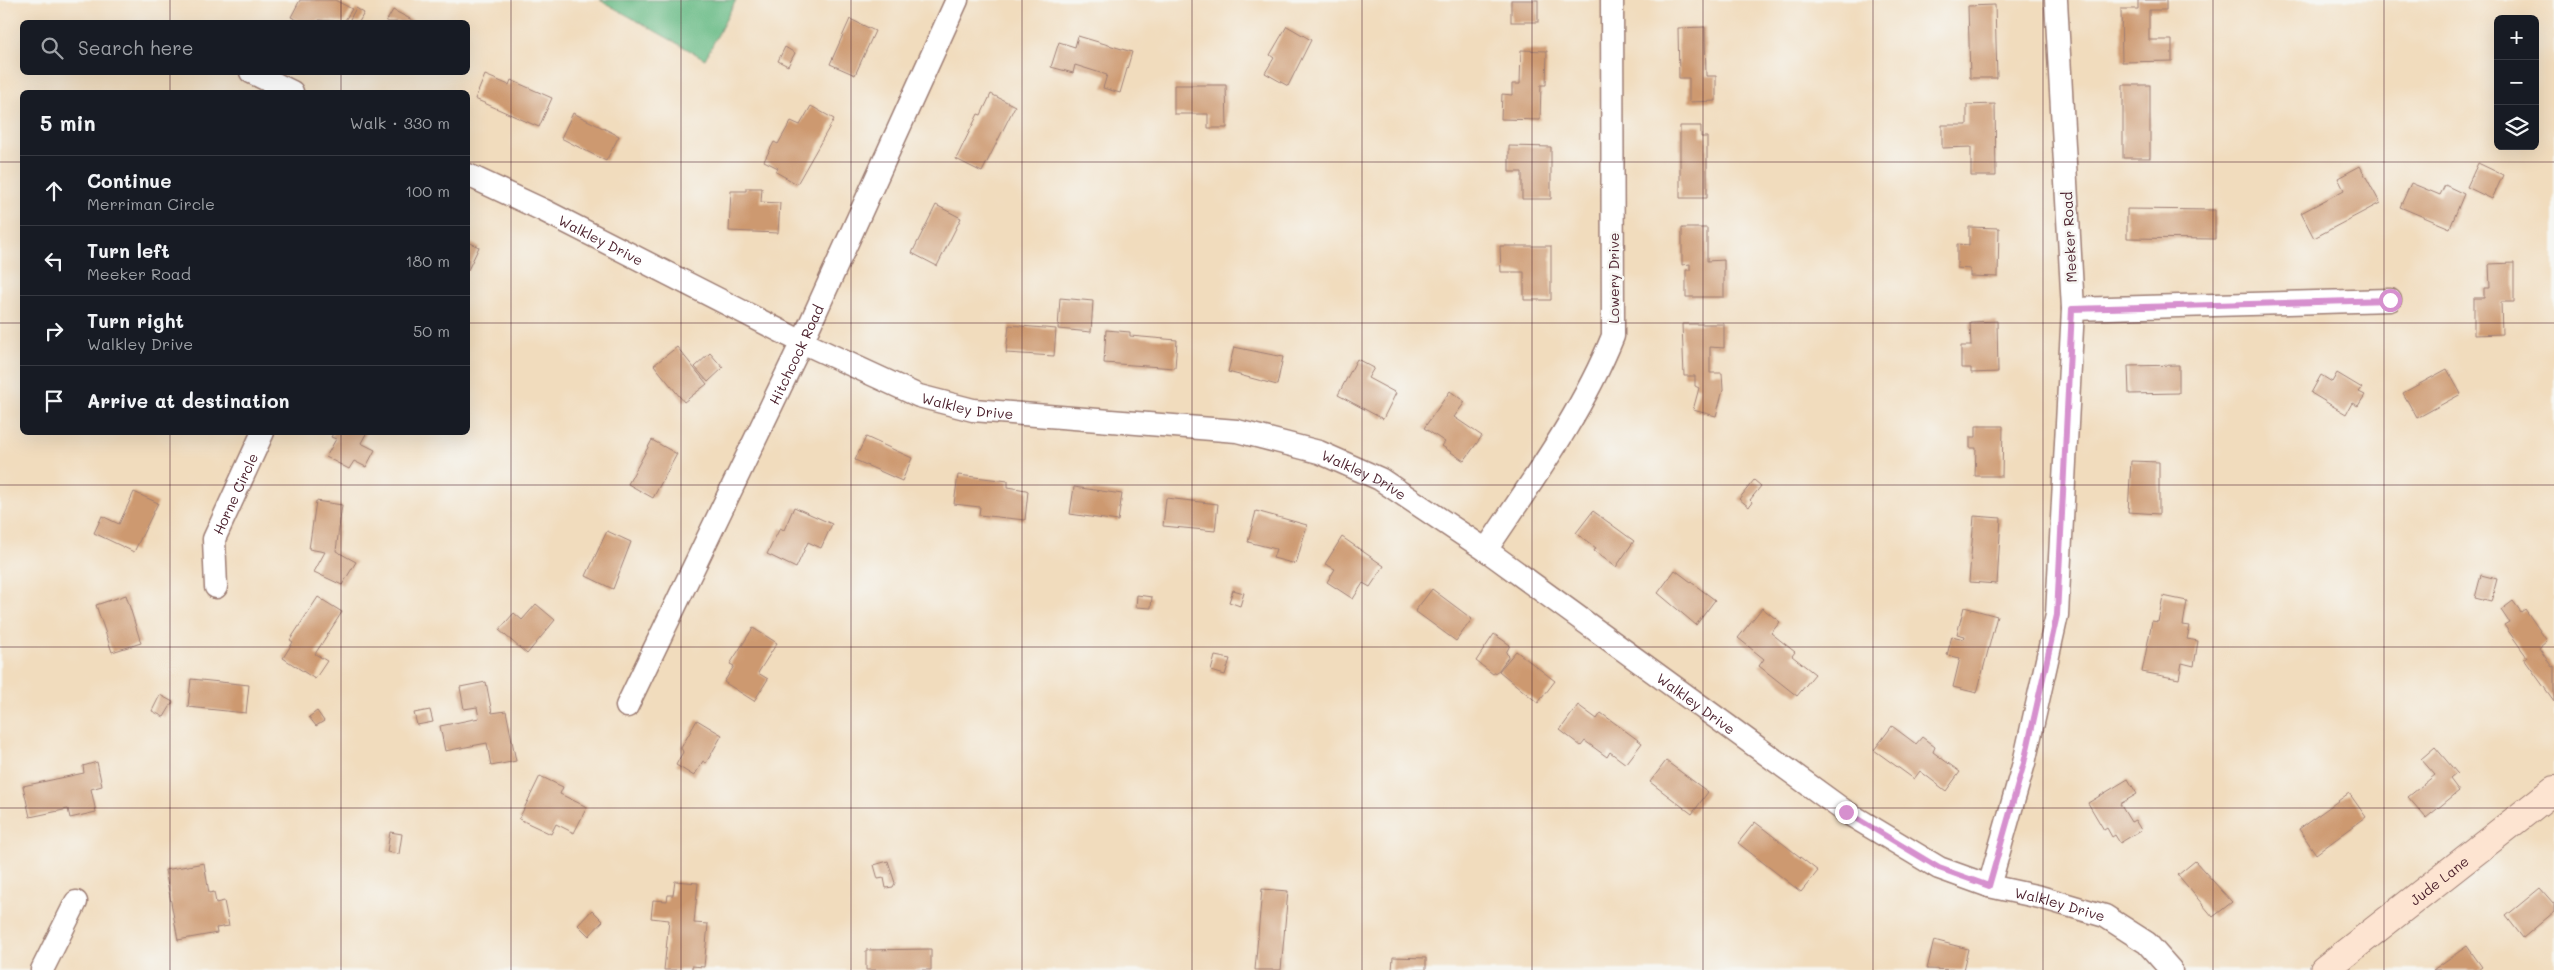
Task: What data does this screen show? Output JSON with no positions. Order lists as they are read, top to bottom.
{
  "streets": {
    "street": [
      "Meeker Road",
      "Walkley Drive",
      "Lowery Drive",
      "Hitchcock Road",
      "Horne Circle",
      "Jude Lane"
    ]
  },
  "crossings": [
    ["Meeker Road", "Walkley Drive"],
    ["Walkley Drive", "Lowery Drive"],
    ["Walkley Drive", "Hitchcock Road"]
  ],
  "page": {
    "map_buttons": ["+", "−"],
    "search": "Search here",
    "heading": ["5 min", "Walk · 330 m"],
    "list": [
      ["Continue", "Merriman Circle", "100 m"],
      ["Turn left", "Meeker Road", "180 m"],
      ["Turn right", "Walkley Drive", "50 m"],
      "Arrive at destination"
    ]
  }
}
